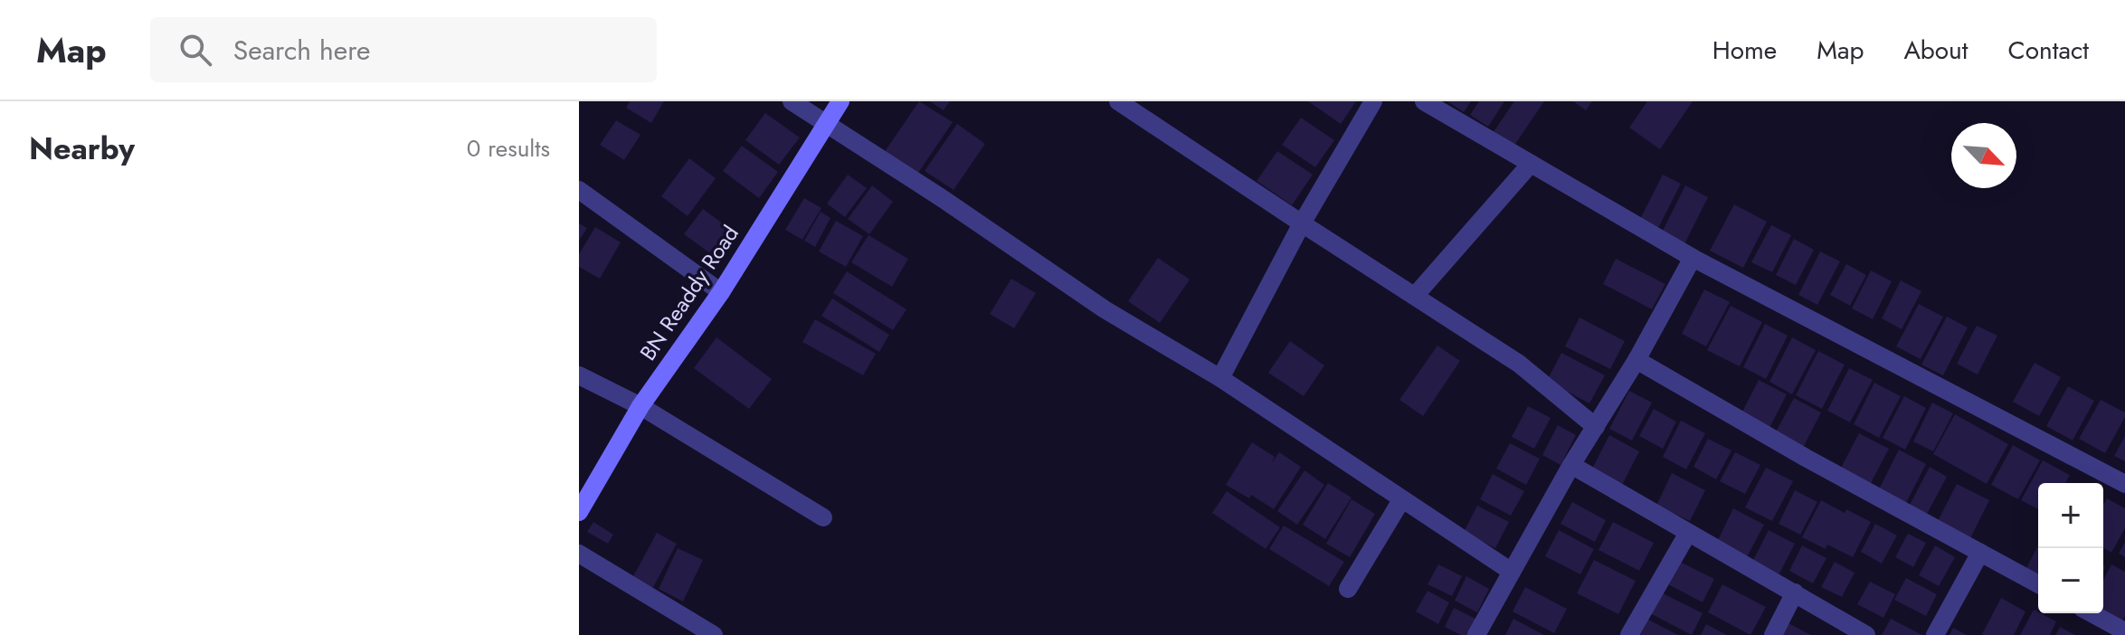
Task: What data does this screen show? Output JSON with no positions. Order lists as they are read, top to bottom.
{
  "streets": {
    "street": ["BN Readdy Road"]
  },
  "north": "bottom right",
  "page": {
    "header": "Map",
    "search": "Search here",
    "nav": [
      "Home",
      "Map",
      "About",
      "Contact"
    ],
    "heading": ["Nearby", "0 results"],
    "map_buttons": ["+", "−"]
  }
}
